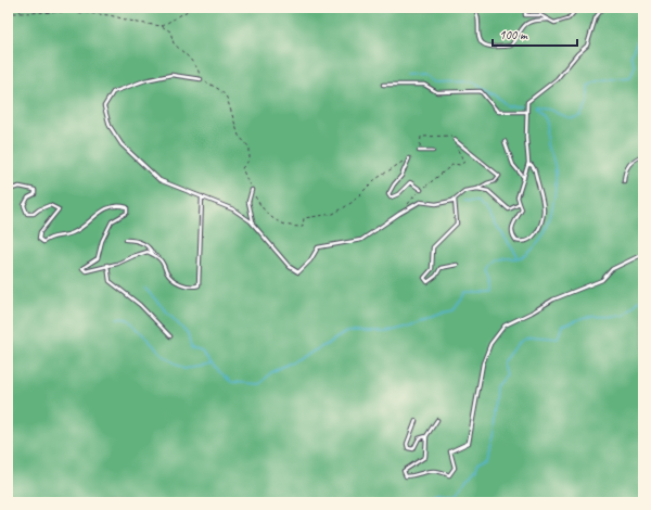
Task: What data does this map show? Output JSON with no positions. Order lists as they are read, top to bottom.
{
  "scale_bar": "100 m"
}
